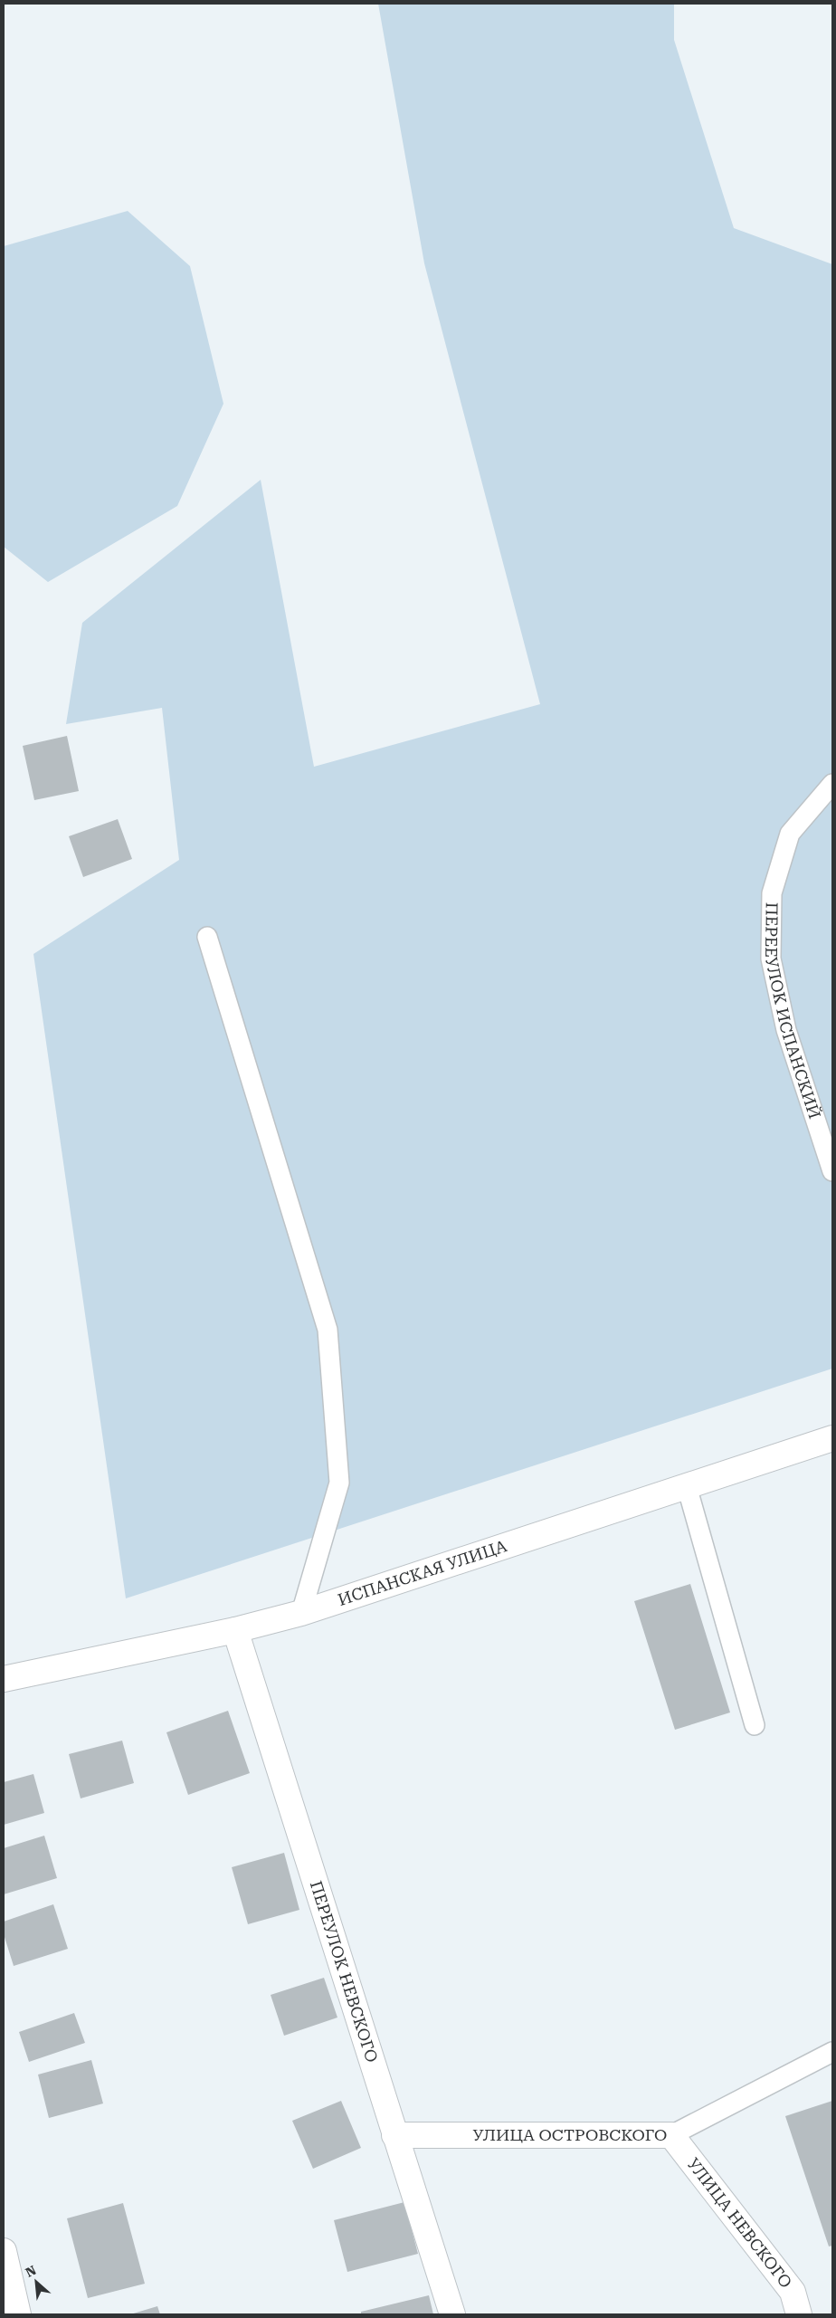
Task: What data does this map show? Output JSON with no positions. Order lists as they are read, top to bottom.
{
  "streets": {
    "street": [
      "ИСПАНСКАЯ УЛИЦА",
      "ПЕРЕУЛОК НЕВСКОГО",
      "УЛИЦА ОСТРОВСКОГО",
      "УЛИЦА НЕВСКОГО"
    ],
    "lane": ["ПЕРЕЕУЛОК ИСПАНСКИЙ"]
  },
  "crossings": [
    ["ИСПАНСКАЯ УЛИЦА", "ПЕРЕУЛОК НЕВСКОГО"],
    ["ПЕРЕУЛОК НЕВСКОГО", "УЛИЦА ОСТРОВСКОГО"],
    ["УЛИЦА ОСТРОВСКОГО", "УЛИЦА НЕВСКОГО"]
  ],
  "north": "top left"
}
